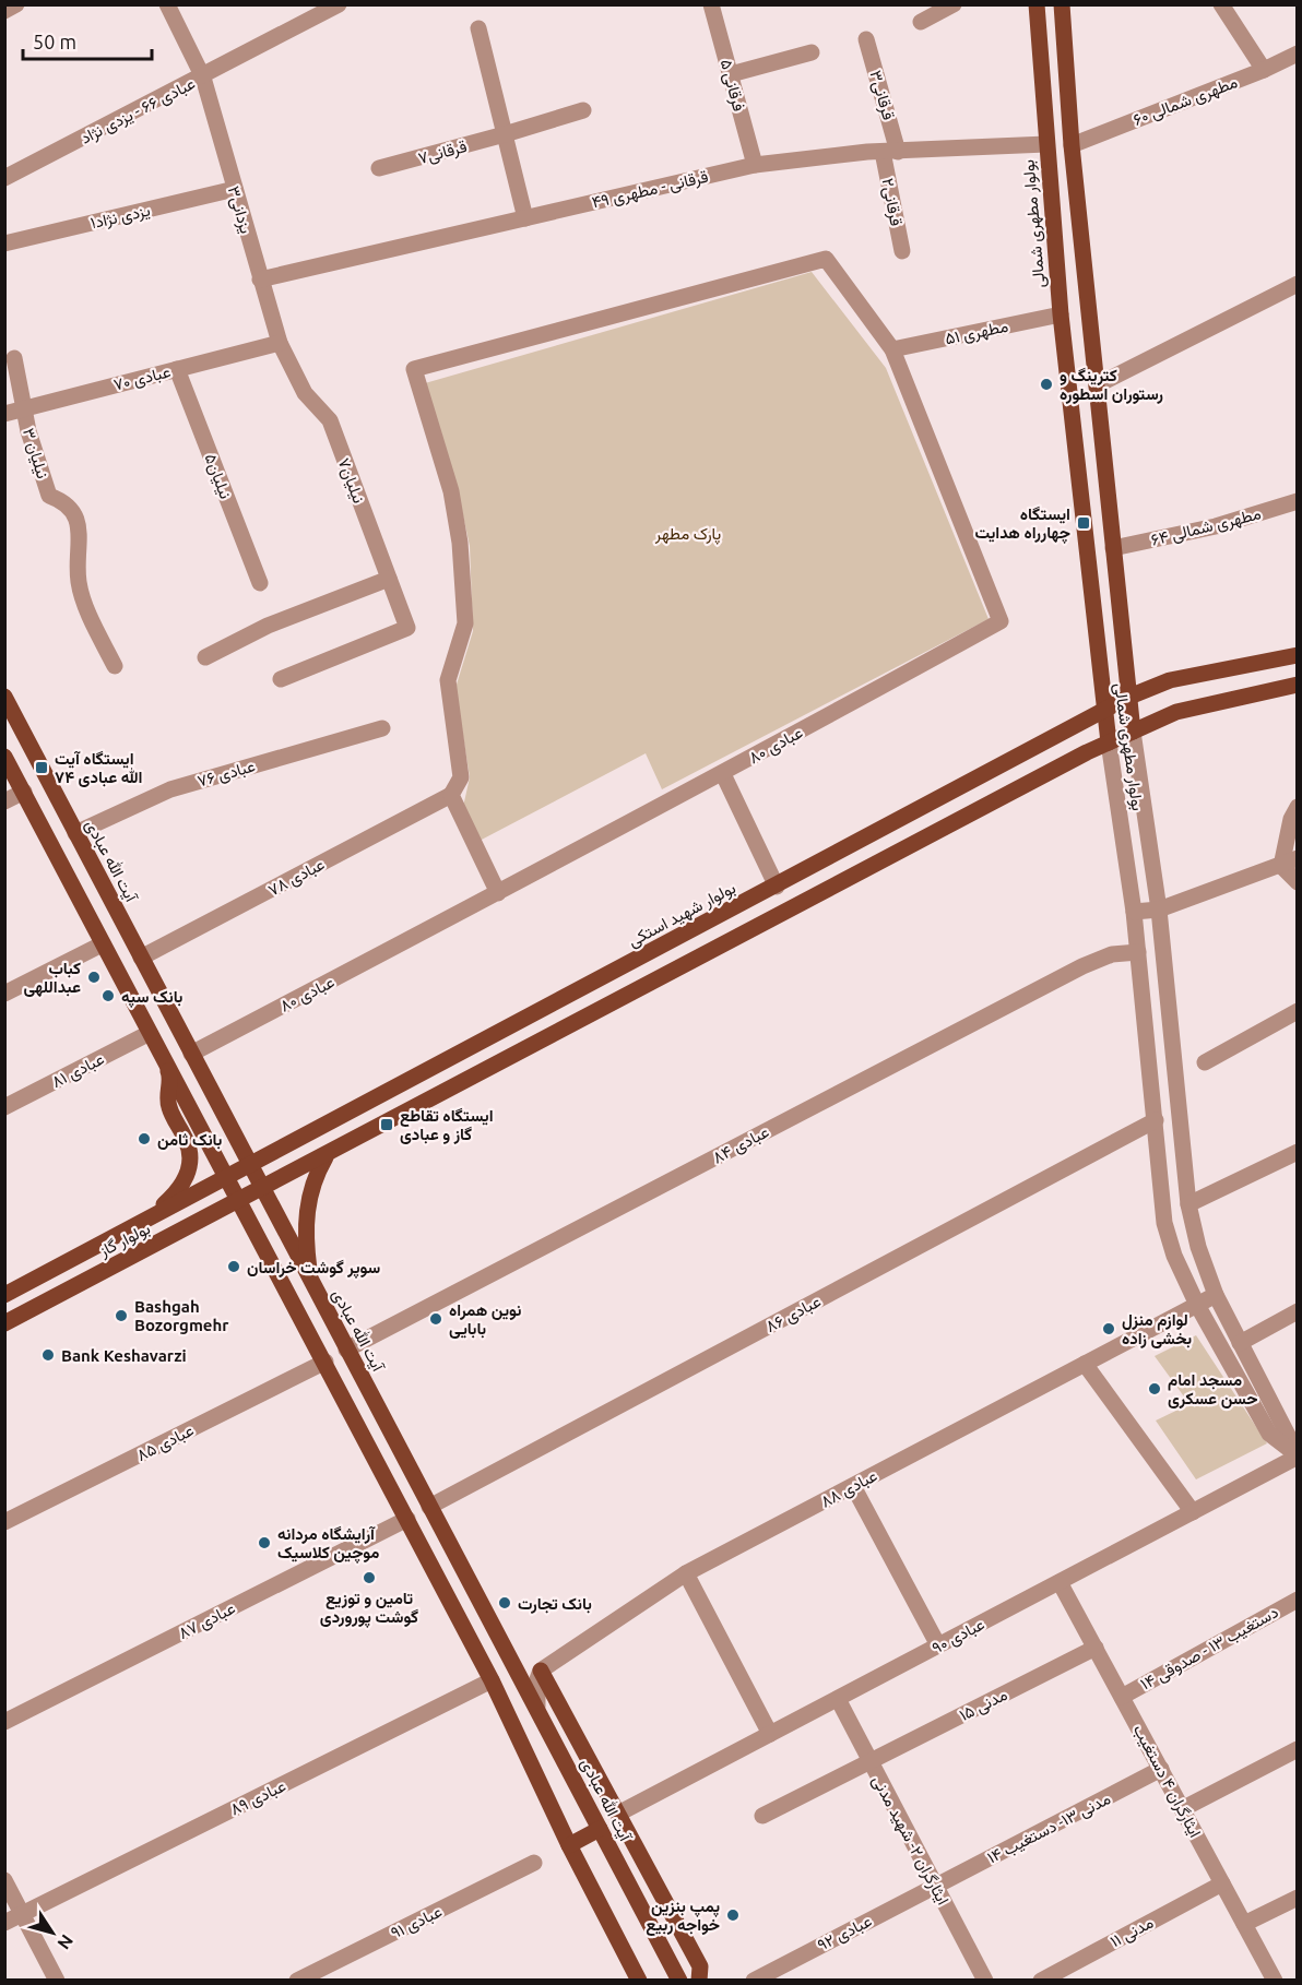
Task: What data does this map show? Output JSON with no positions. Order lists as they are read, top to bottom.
{
  "streets": {
    "main road": [
      "بولوار مطهری شمالی",
      "آیت الله عبادی",
      "بولوار شهید استکی",
      "بولوار گاز"
    ],
    "street": [
      "فرقانی ۵",
      "قرقانی۳",
      "مطهری شمالی ۶۰",
      "عبادی ۶۶ - یزدی نژاد",
      "قرقانی۷",
      "قرقانی - مطهری ۴۹",
      "قرقانی۲",
      "یزدانی۳",
      "یزدی نژاد۱",
      "مطهری ۵۱",
      "عبادی ۷۰",
      "نیلیان ۳",
      "نیلیان۵",
      "نیلیان۷",
      "مطهری شمالی ۶۴",
      "عبادی ۸۰",
      "عبادی ۷۶",
      "عبادی ۷۸",
      "عبادی ۸۱",
      "عبادی ۸۴",
      "عبادی ۸۶",
      "عبادی ۸۵",
      "عبادی ۸۸",
      "عبادی ۸۷",
      "عبادی ۹۰",
      "دستغیب ۱۳ - صدوقی ۱۴",
      "مدنی ۱۵",
      "ایثارگران ۴ دستغیب",
      "عبادی ۸۹",
      "مدنی ۱۳- دستغیب ۱۴",
      "ایثارگران ۲- شهید مدنی",
      "عبادی ۹۱",
      "مدنی ۱۱",
      "عبادی ۹۲"
    ]
  },
  "crossings": [
    ["فرقانی ۵", "قرقانی - مطهری ۴۹"],
    ["قرقانی۳", "قرقانی - مطهری ۴۹"],
    ["قرقانی۳", "قرقانی۲"],
    ["مطهری شمالی ۶۰", "بولوار مطهری شمالی"],
    ["عبادی ۶۶ - یزدی نژاد", "یزدانی۳"],
    ["قرقانی - مطهری ۴۹", "قرقانی۲"],
    ["قرقانی - مطهری ۴۹", "یزدانی۳"],
    ["قرقانی - مطهری ۴۹", "بولوار مطهری شمالی"],
    ["یزدانی۳", "یزدی نژاد۱"],
    ["یزدانی۳", "عبادی ۷۰"],
    ["یزدانی۳", "نیلیان۷"],
    ["بولوار مطهری شمالی", "مطهری ۵۱"],
    ["بولوار مطهری شمالی", "مطهری شمالی ۶۴"],
    ["بولوار مطهری شمالی", "بولوار شهید استکی"],
    ["بولوار مطهری شمالی", "عبادی ۸۴"],
    ["بولوار مطهری شمالی", "عبادی ۸۶"],
    ["بولوار مطهری شمالی", "عبادی ۸۸"],
    ["بولوار مطهری شمالی", "عبادی ۹۰"],
    ["مطهری ۵۱", "عبادی ۸۰"],
    ["عبادی ۷۰", "نیلیان ۳"],
    ["عبادی ۷۰", "نیلیان۵"],
    ["عبادی ۷۰", "نیلیان۷"],
    ["عبادی ۸۰", "آیت الله عبادی"],
    ["عبادی ۸۰", "عبادی ۷۸"],
    ["عبادی ۷۶", "آیت الله عبادی"],
    ["آیت الله عبادی", "عبادی ۷۸"],
    ["آیت الله عبادی", "بولوار شهید استکی"],
    ["آیت الله عبادی", "عبادی ۸۴"],
    ["آیت الله عبادی", "بولوار گاز"],
    ["آیت الله عبادی", "عبادی ۸۶"],
    ["بولوار شهید استکی", "بولوار گاز"],
    ["عبادی ۹۰", "ایثارگران ۴ دستغیب"],
    ["عبادی ۹۰", "ایثارگران ۲- شهید مدنی"],
    ["دستغیب ۱۳ - صدوقی ۱۴", "ایثارگران ۴ دستغیب"],
    ["مدنی ۱۵", "ایثارگران ۴ دستغیب"],
    ["مدنی ۱۵", "ایثارگران ۲- شهید مدنی"],
    ["ایثارگران ۴ دستغیب", "مدنی ۱۳- دستغیب ۱۴"],
    ["ایثارگران ۴ دستغیب", "مدنی ۱۱"],
    ["مدنی ۱۳- دستغیب ۱۴", "ایثارگران ۲- شهید مدنی"],
    ["مدنی ۱۳- دستغیب ۱۴", "عبادی ۹۲"],
    ["ایثارگران ۲- شهید مدنی", "عبادی ۹۲"]
  ],
  "parks": ["پارک مطهر"],
  "places": {
    "other": [
      "کترینگ و رستوران اسطوره",
      "کباب عبداللهی",
      "بانک سپه",
      "بانک ثامن",
      "سوپر گوشت خراسان",
      "Bashgah Bozorgmehr",
      "نوین همراه بابایی",
      "لوازم منزل بخشی زاده",
      "Bank Keshavarzi",
      "مسجد امام حسن عسکری",
      "آرایشگاه مردانه موچین کلاسیک",
      "تامین و توزیع گوشت پوروردی",
      "بانک تجارت",
      "پمپ بنزین خواجه ربیع"
    ],
    "transit": ["ایستگاه چهارراه هدایت", "ایستگاه آیت الله عبادی ۷۴", "ایستگاه تقاطع گاز و عبادی"]
  },
  "scale_bar": "50 m",
  "north": "bottom right"
}
